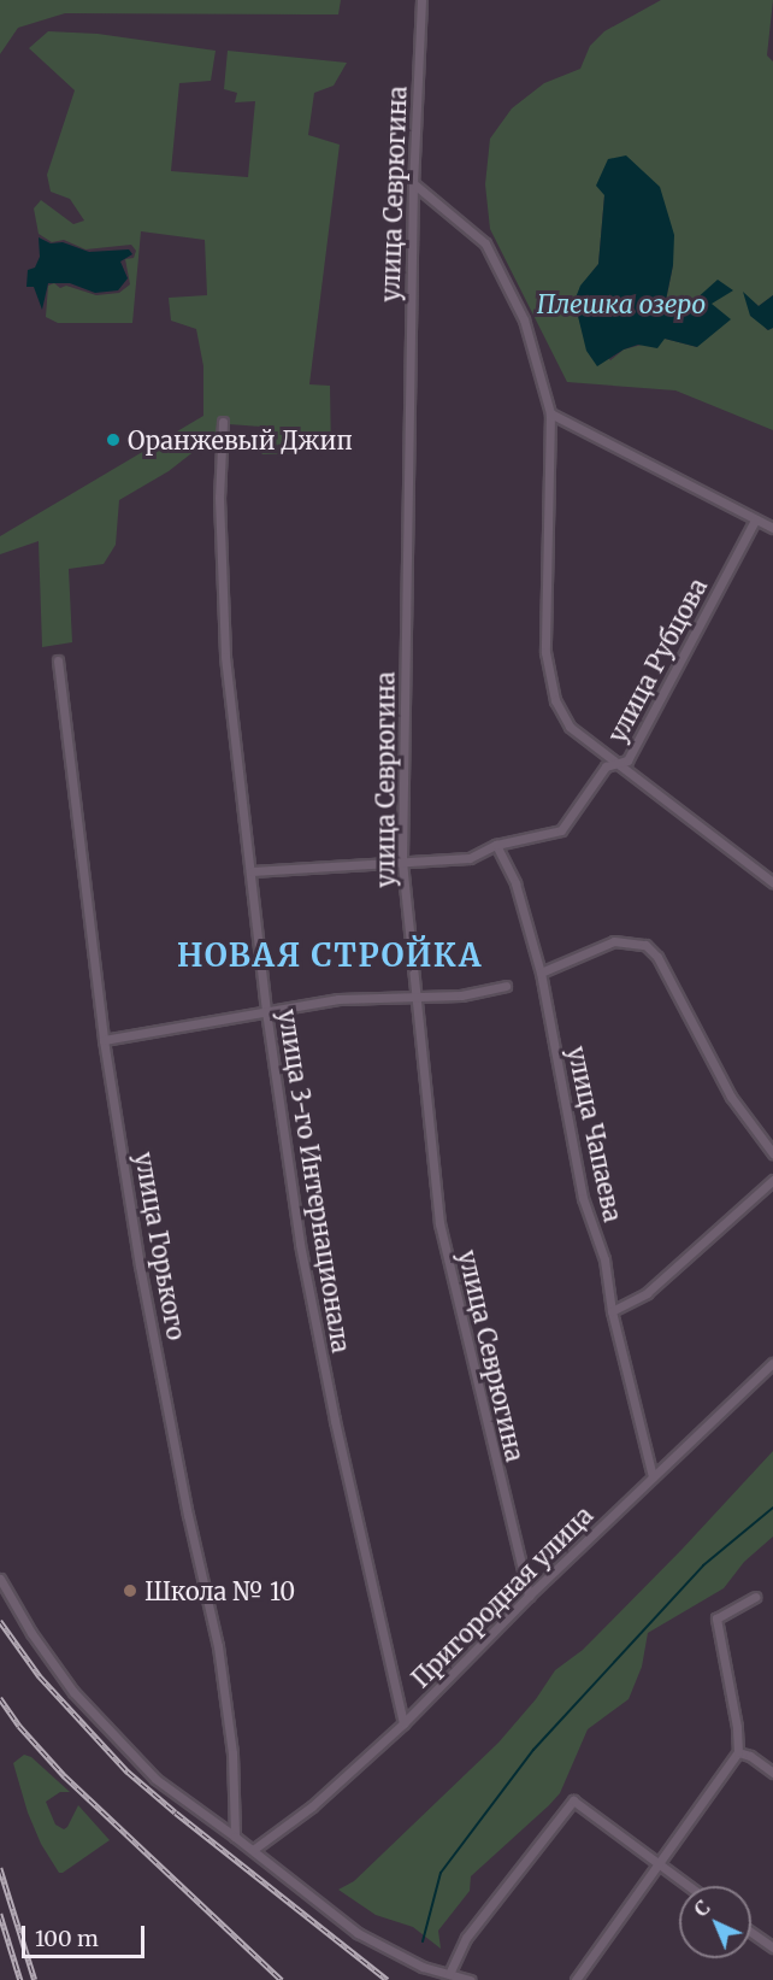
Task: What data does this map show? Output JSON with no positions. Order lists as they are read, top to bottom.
{
  "streets": {
    "street": [
      "улица Севрюгина",
      "улица Рубцова",
      "улица Чапаева",
      "улица 3-го Интернационала",
      "улица Горького",
      "Пригородная улица"
    ]
  },
  "crossings": [
    ["улица Севрюгина", "улица Рубцова"],
    ["улица Севрюгина", "Пригородная улица"],
    ["улица Рубцова", "улица Чапаева"],
    ["улица Рубцова", "улица 3-го Интернационала"],
    ["улица Чапаева", "Пригородная улица"],
    ["улица 3-го Интернационала", "Пригородная улица"]
  ],
  "districts": ["НОВАЯ СТРОЙКА"],
  "water": ["Плешка озеро"],
  "places": ["Оранжевый Джип", "Школа № 10"],
  "scale_bar": "100 m",
  "north": "top left"
}
